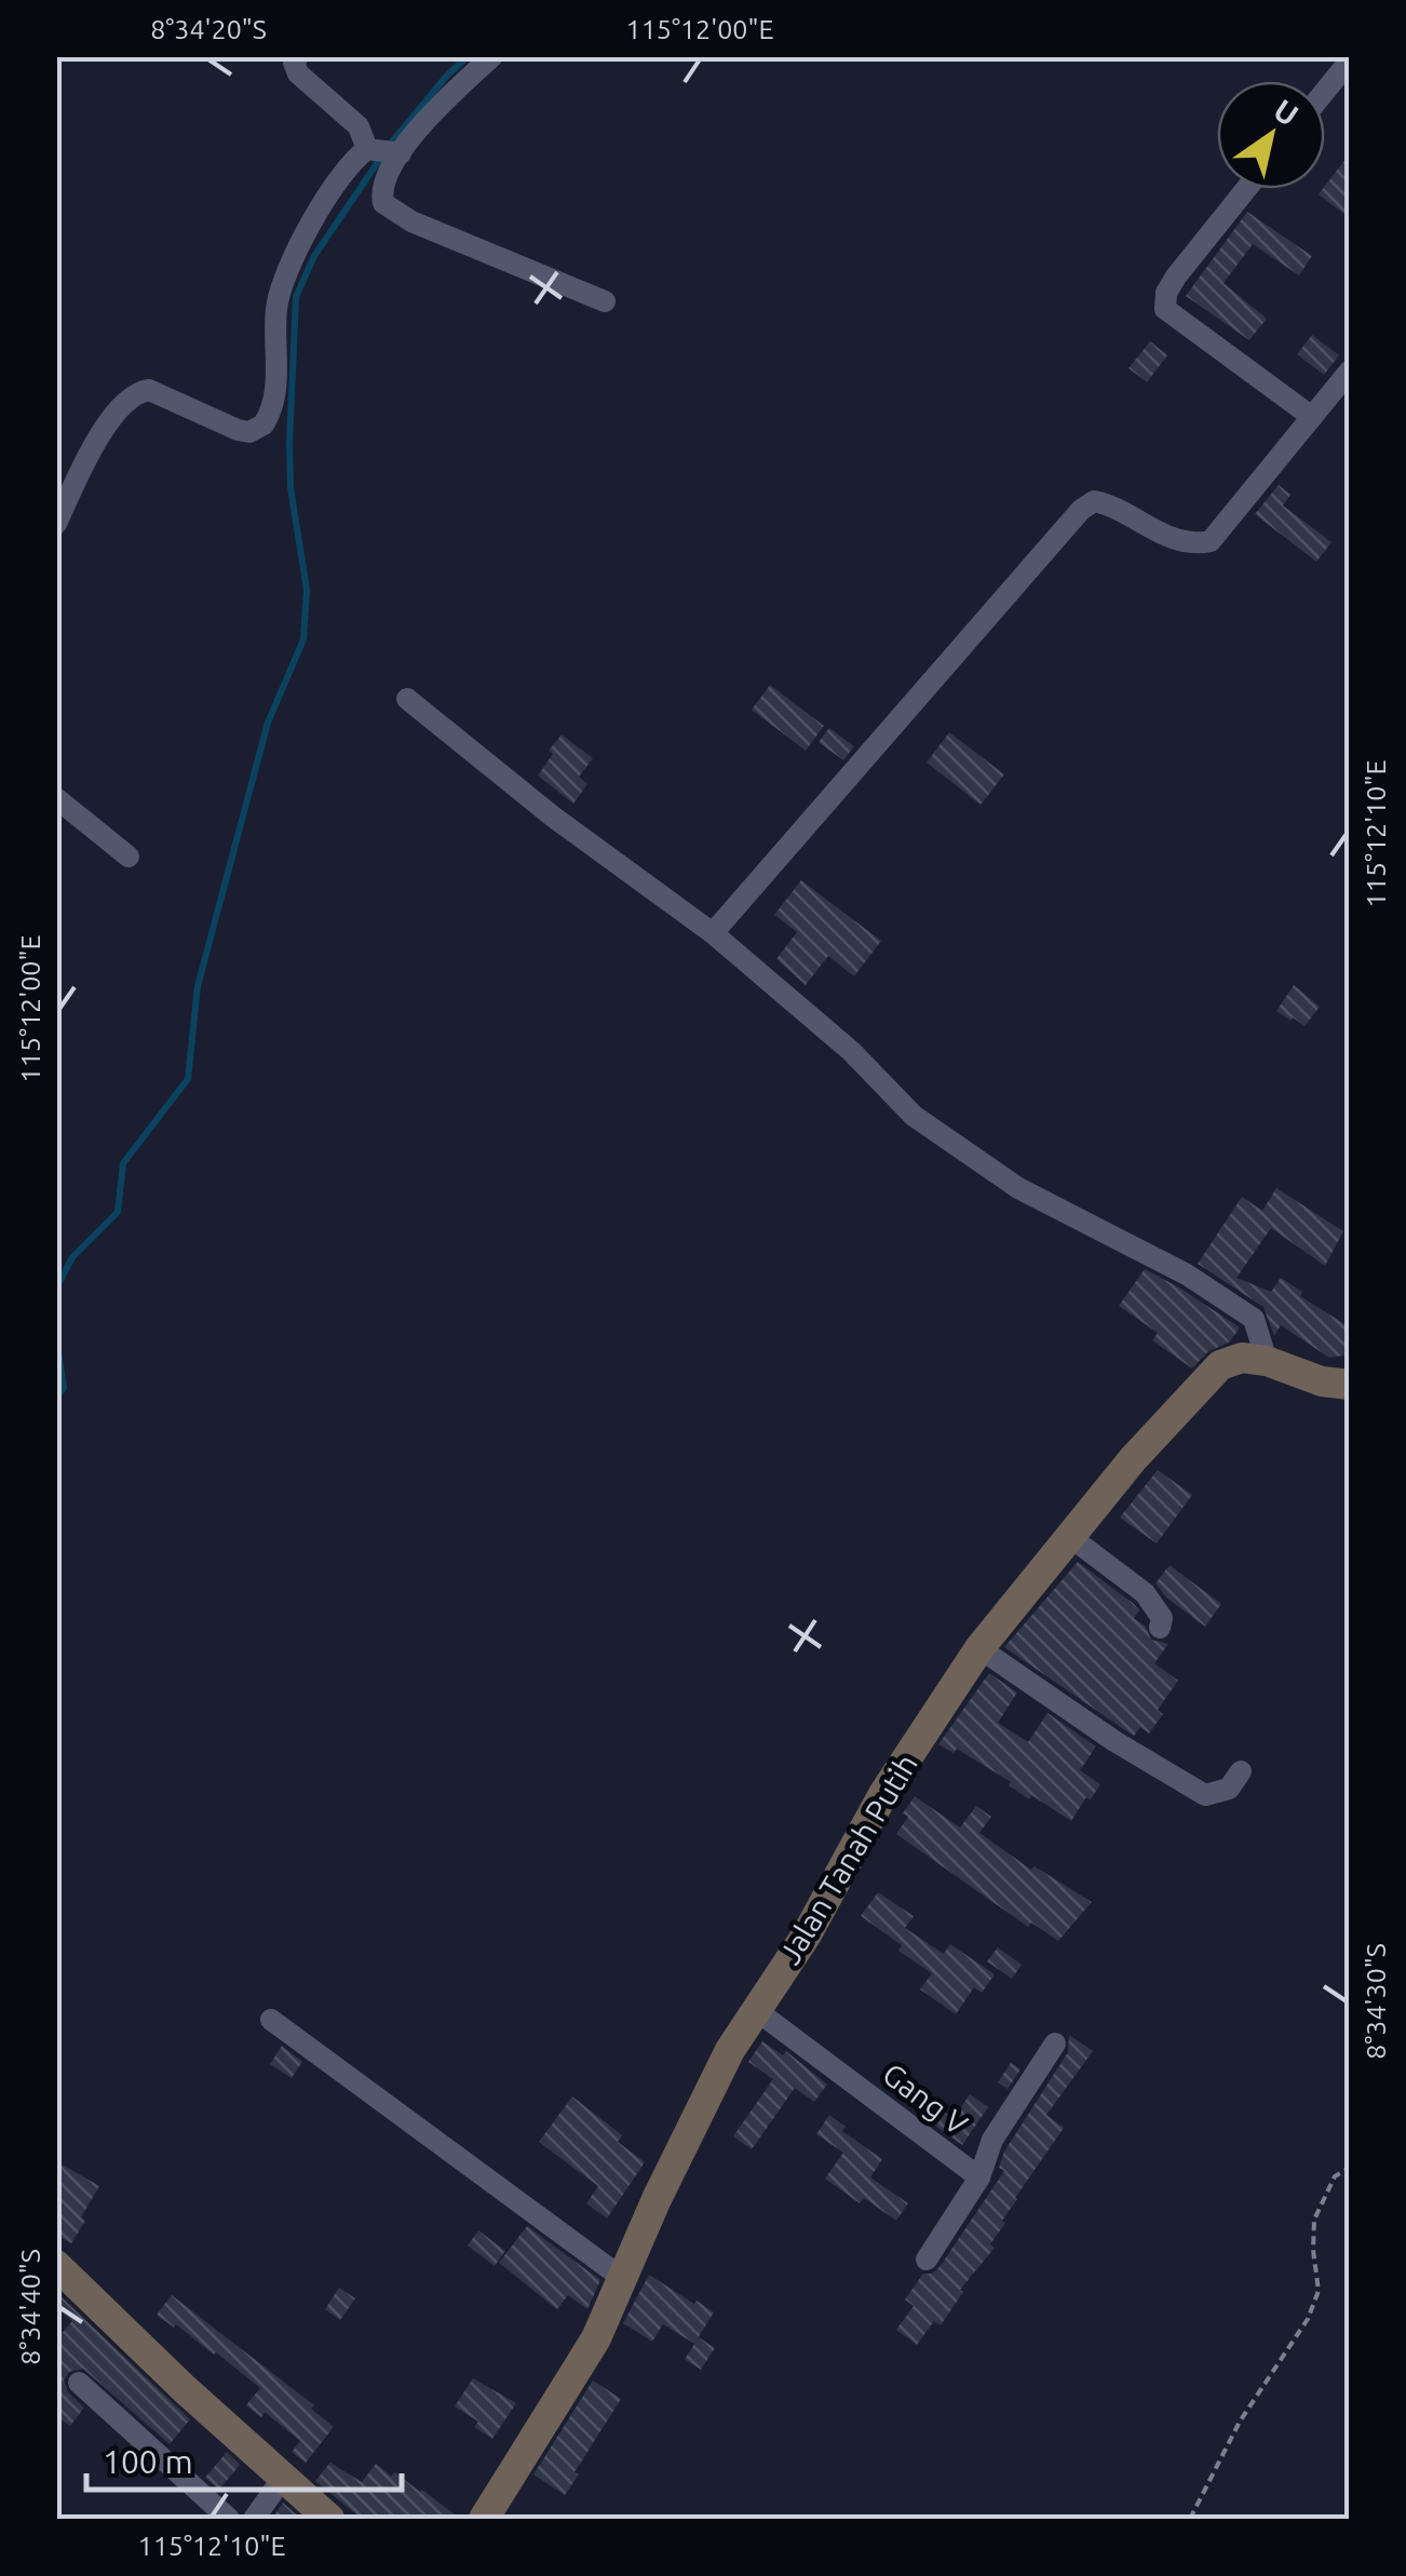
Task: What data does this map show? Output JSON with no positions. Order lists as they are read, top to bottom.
{
  "streets": {
    "street": ["Jalan Tanah Putih", "Gang V"]
  },
  "crossings": [
    ["Jalan Tanah Putih", "Gang V"]
  ],
  "scale_bar": "100 m",
  "north": "top right",
  "coordinates": [
    "8°34'20\"S",
    "115°12'00\"E",
    "115°12'10\"E",
    "8°34'30\"S",
    "8°34'40\"S"
  ]
}
